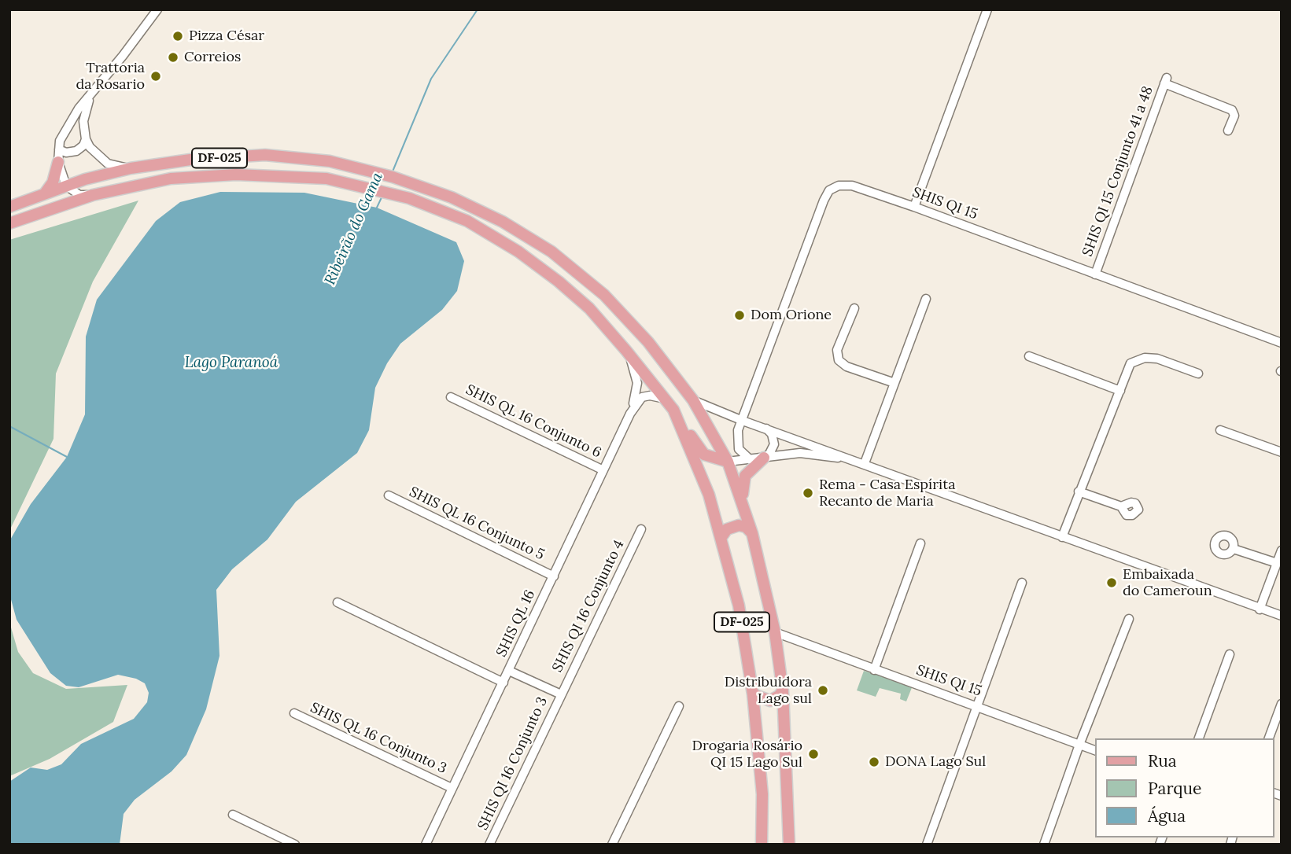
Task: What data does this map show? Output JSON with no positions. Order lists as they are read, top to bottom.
{
  "streets": {
    "main road": ["DF-025"],
    "street": [
      "SHIS QI 15 Conjunto 41 a 48",
      "SHIS QI 15",
      "SHIS QL 16 Conjunto 6",
      "SHIS QL 16 Conjunto 5",
      "SHIS QI 16 Conjunto 4",
      "SHIS QL 16",
      "SHIS QL 16 Conjunto 3",
      "SHIS QI 16 Conjunto 3"
    ]
  },
  "crossings": [
    ["DF-025", "SHIS QI 15"],
    ["DF-025", "SHIS QL 16"],
    ["SHIS QI 15 Conjunto 41 a 48", "SHIS QI 15"],
    ["SHIS QL 16 Conjunto 6", "SHIS QL 16"],
    ["SHIS QL 16 Conjunto 5", "SHIS QL 16"],
    ["SHIS QI 16 Conjunto 4", "SHIS QI 16 Conjunto 3"],
    ["SHIS QL 16", "SHIS QL 16 Conjunto 3"]
  ],
  "water": ["Ribeirão do Gama", "Lago Paranoá"],
  "places": [
    "Pizza César",
    "Correios",
    "Trattoria da Rosario",
    "Dom Orione",
    "Rema - Casa Espírita Recanto de Maria",
    "Embaixada do Cameroun",
    "Distribuidora Lago sul",
    "Drogaria Rosário QI 15 Lago Sul",
    "DONA Lago Sul"
  ],
  "legend": ["Rua", "Parque", "Água"]
}
